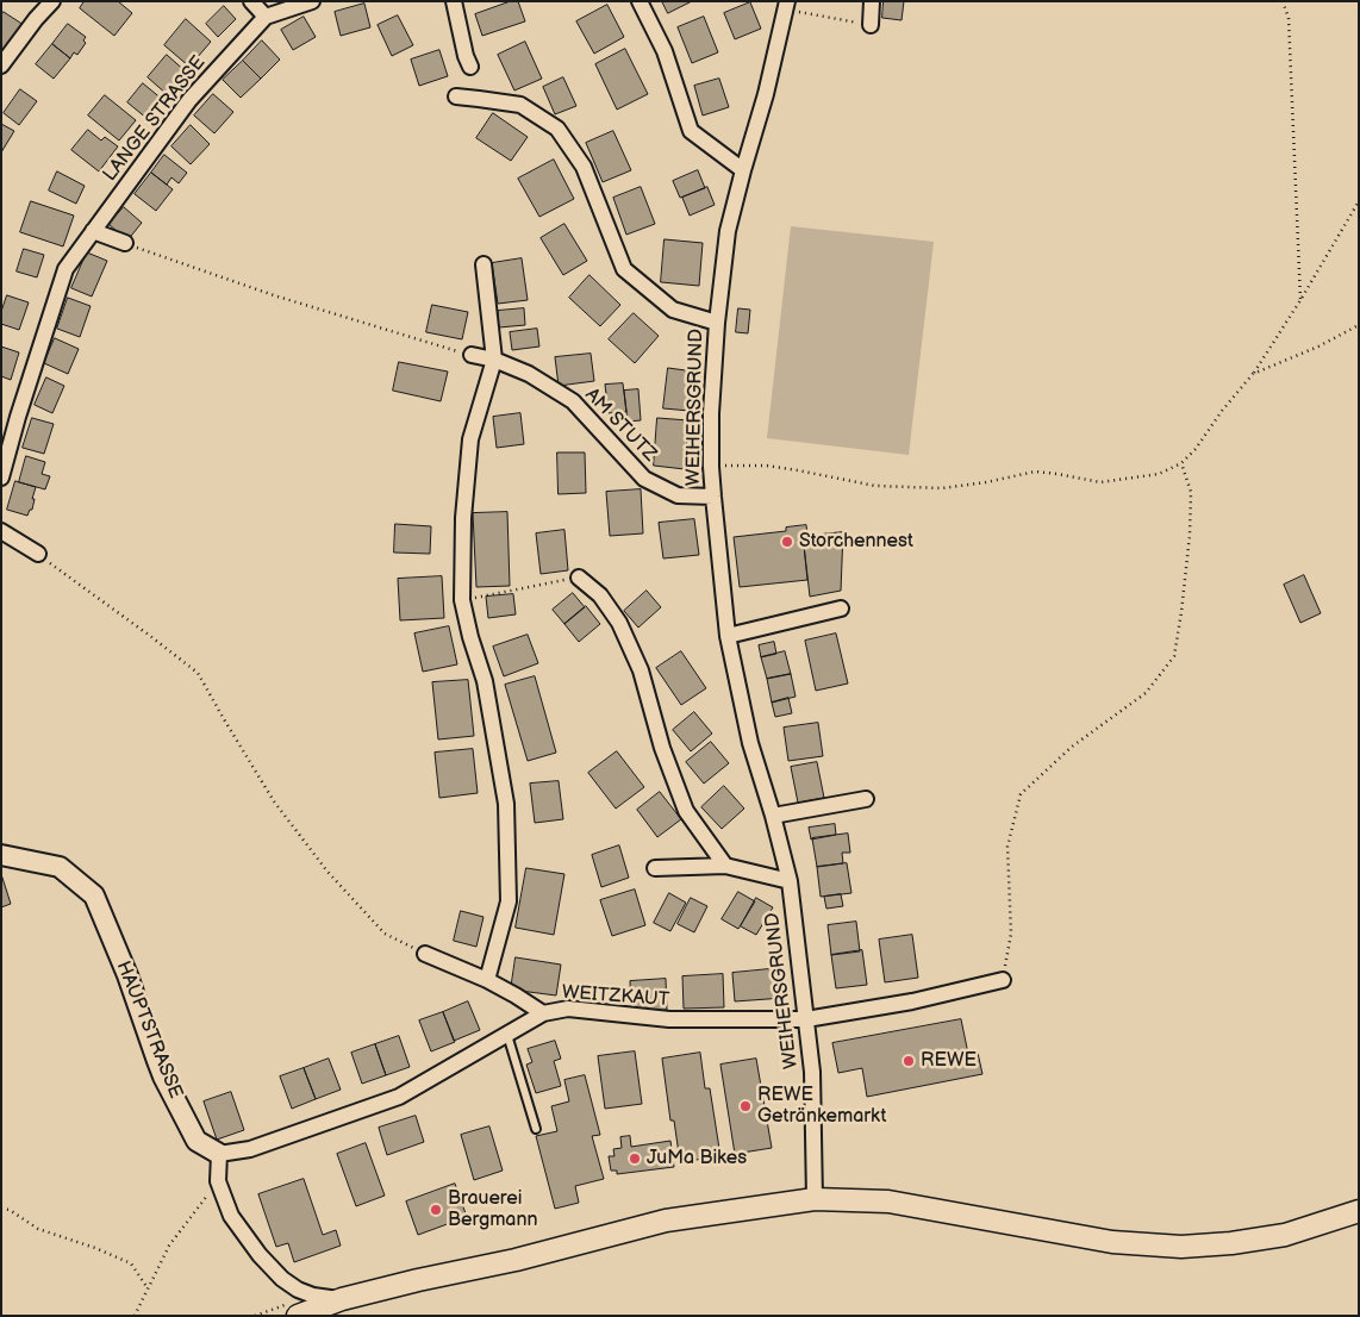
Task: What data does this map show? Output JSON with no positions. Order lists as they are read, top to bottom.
{
  "streets": {
    "street": [
      "LANGE STRASSE",
      "WEIHERSGRUND",
      "AM STUTZ",
      "WEITZKAUT",
      "HAUPTSTRASSE"
    ]
  },
  "crossings": [
    ["WEIHERSGRUND", "AM STUTZ"],
    ["WEIHERSGRUND", "WEITZKAUT"],
    ["WEITZKAUT", "HAUPTSTRASSE"]
  ],
  "places": [
    "Storchennest",
    "REWE",
    "REWE Getränkemarkt",
    "JuMa Bikes",
    "Brauerei Bergmann"
  ]
}
